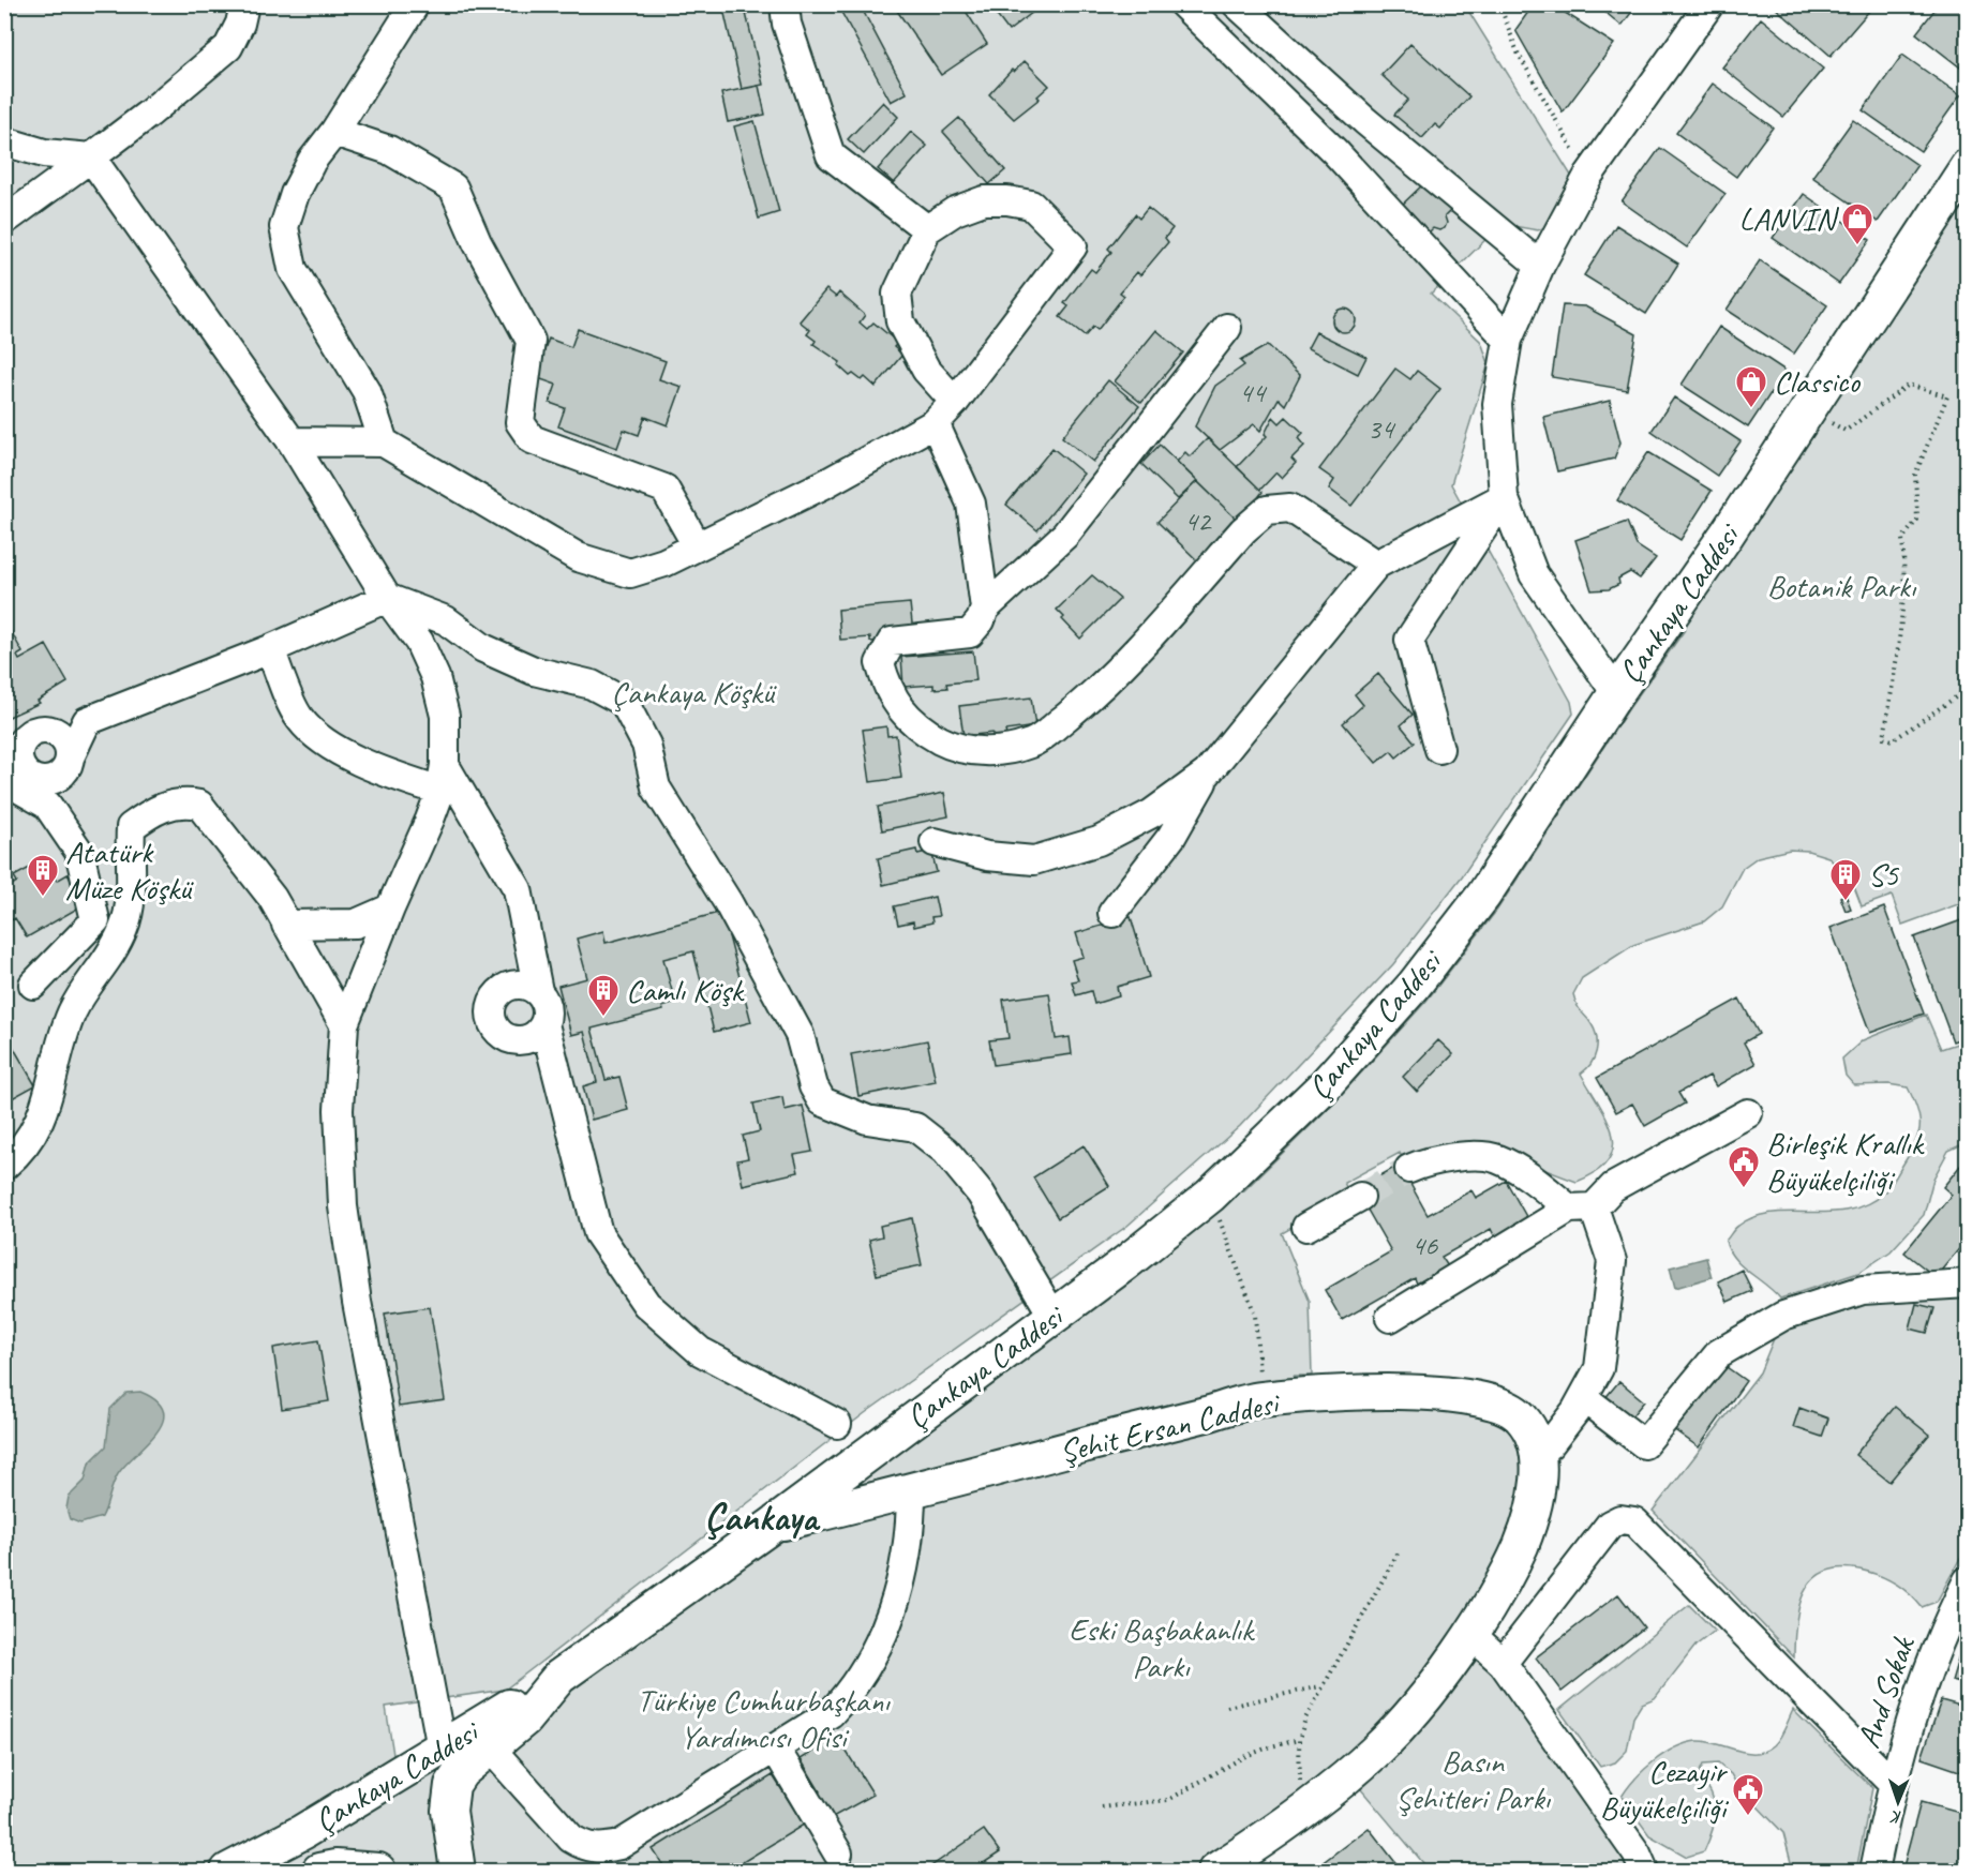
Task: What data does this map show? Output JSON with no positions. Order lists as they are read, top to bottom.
{
  "streets": {
    "main road": ["Çankaya Caddesi", "Şehit Ersan Caddesi"],
    "street": ["And Sokak"]
  },
  "crossings": [
    ["Çankaya Caddesi", "Şehit Ersan Caddesi"]
  ],
  "districts": ["Çankaya"],
  "parks": [
    "Botanik Parkı",
    "Çankaya Köşkü",
    "Eski Başbakanlık Parkı",
    "Türkiye Cumhurbaşkanı Yardımcısı Ofisi",
    "Basın Şehitleri Parkı"
  ],
  "places": {
    "shop": ["LANVIN", "Classico"],
    "building": ["Atatürk Müze Köşkü", "S5", "Camlı Köşk"],
    "public building": ["Birleşik Krallık Büyükelçiliği", "Cezayir Büyükelçiliği"]
  },
  "house_numbers": [
    "44",
    "34",
    "42",
    "46"
  ],
  "north": "bottom"
}
